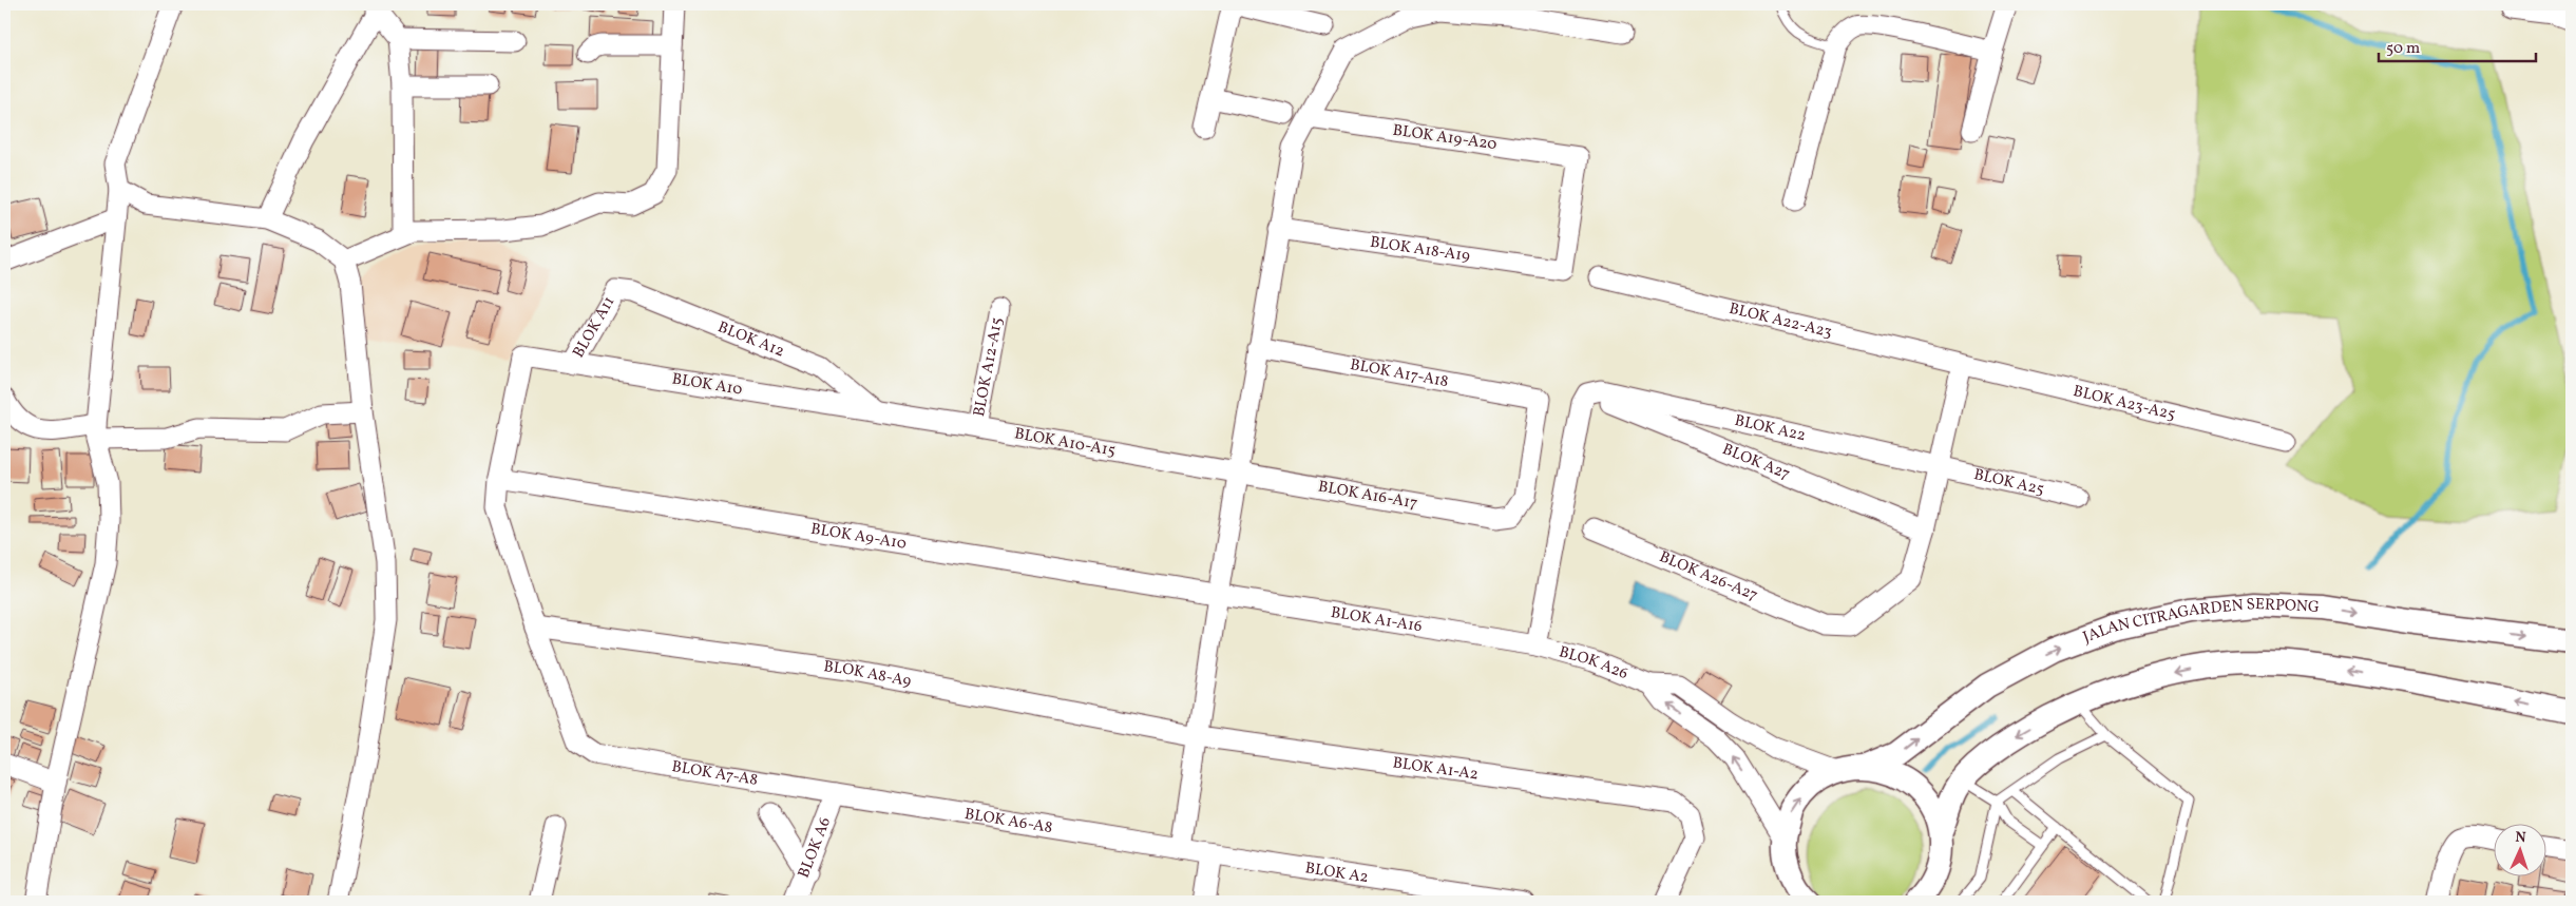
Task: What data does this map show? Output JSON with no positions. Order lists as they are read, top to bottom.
{
  "streets": {
    "street": [
      "BLOK A19-A20",
      "BLOK A18-A19",
      "BLOK A22-A23",
      "BLOK A11",
      "BLOK A12",
      "BLOK A12-A15",
      "BLOK A17-A18",
      "BLOK A10",
      "BLOK A23-A25",
      "BLOK A22",
      "BLOK A10-A15",
      "BLOK A27",
      "BLOK A25",
      "BLOK A16-A17",
      "BLOK A9-A10",
      "BLOK A26-A27",
      "BLOK A1-A16",
      "JALAN CITRAGARDEN SERPONG",
      "BLOK A26",
      "BLOK A8-A9",
      "BLOK A1-A2",
      "BLOK A7-A8",
      "BLOK A6-A8",
      "BLOK A6",
      "BLOK A2"
    ]
  },
  "crossings": [
    ["BLOK A19-A20", "BLOK A18-A19"],
    ["BLOK A22-A23", "BLOK A23-A25"],
    ["BLOK A11", "BLOK A12"],
    ["BLOK A11", "BLOK A10"],
    ["BLOK A12", "BLOK A10"],
    ["BLOK A12", "BLOK A10-A15"],
    ["BLOK A12-A15", "BLOK A10-A15"],
    ["BLOK A17-A18", "BLOK A16-A17"],
    ["BLOK A10", "BLOK A10-A15"],
    ["BLOK A10", "BLOK A9-A10"],
    ["BLOK A22", "BLOK A27"],
    ["BLOK A22", "BLOK A25"],
    ["BLOK A10-A15", "BLOK A16-A17"],
    ["BLOK A27", "BLOK A26-A27"],
    ["BLOK A9-A10", "BLOK A1-A16"],
    ["BLOK A1-A16", "BLOK A26"],
    ["BLOK A8-A9", "BLOK A1-A2"],
    ["BLOK A8-A9", "BLOK A7-A8"],
    ["BLOK A7-A8", "BLOK A6-A8"],
    ["BLOK A7-A8", "BLOK A6"],
    ["BLOK A6-A8", "BLOK A6"],
    ["BLOK A6-A8", "BLOK A2"]
  ],
  "scale_bar": "50 m",
  "north": "top"
}
